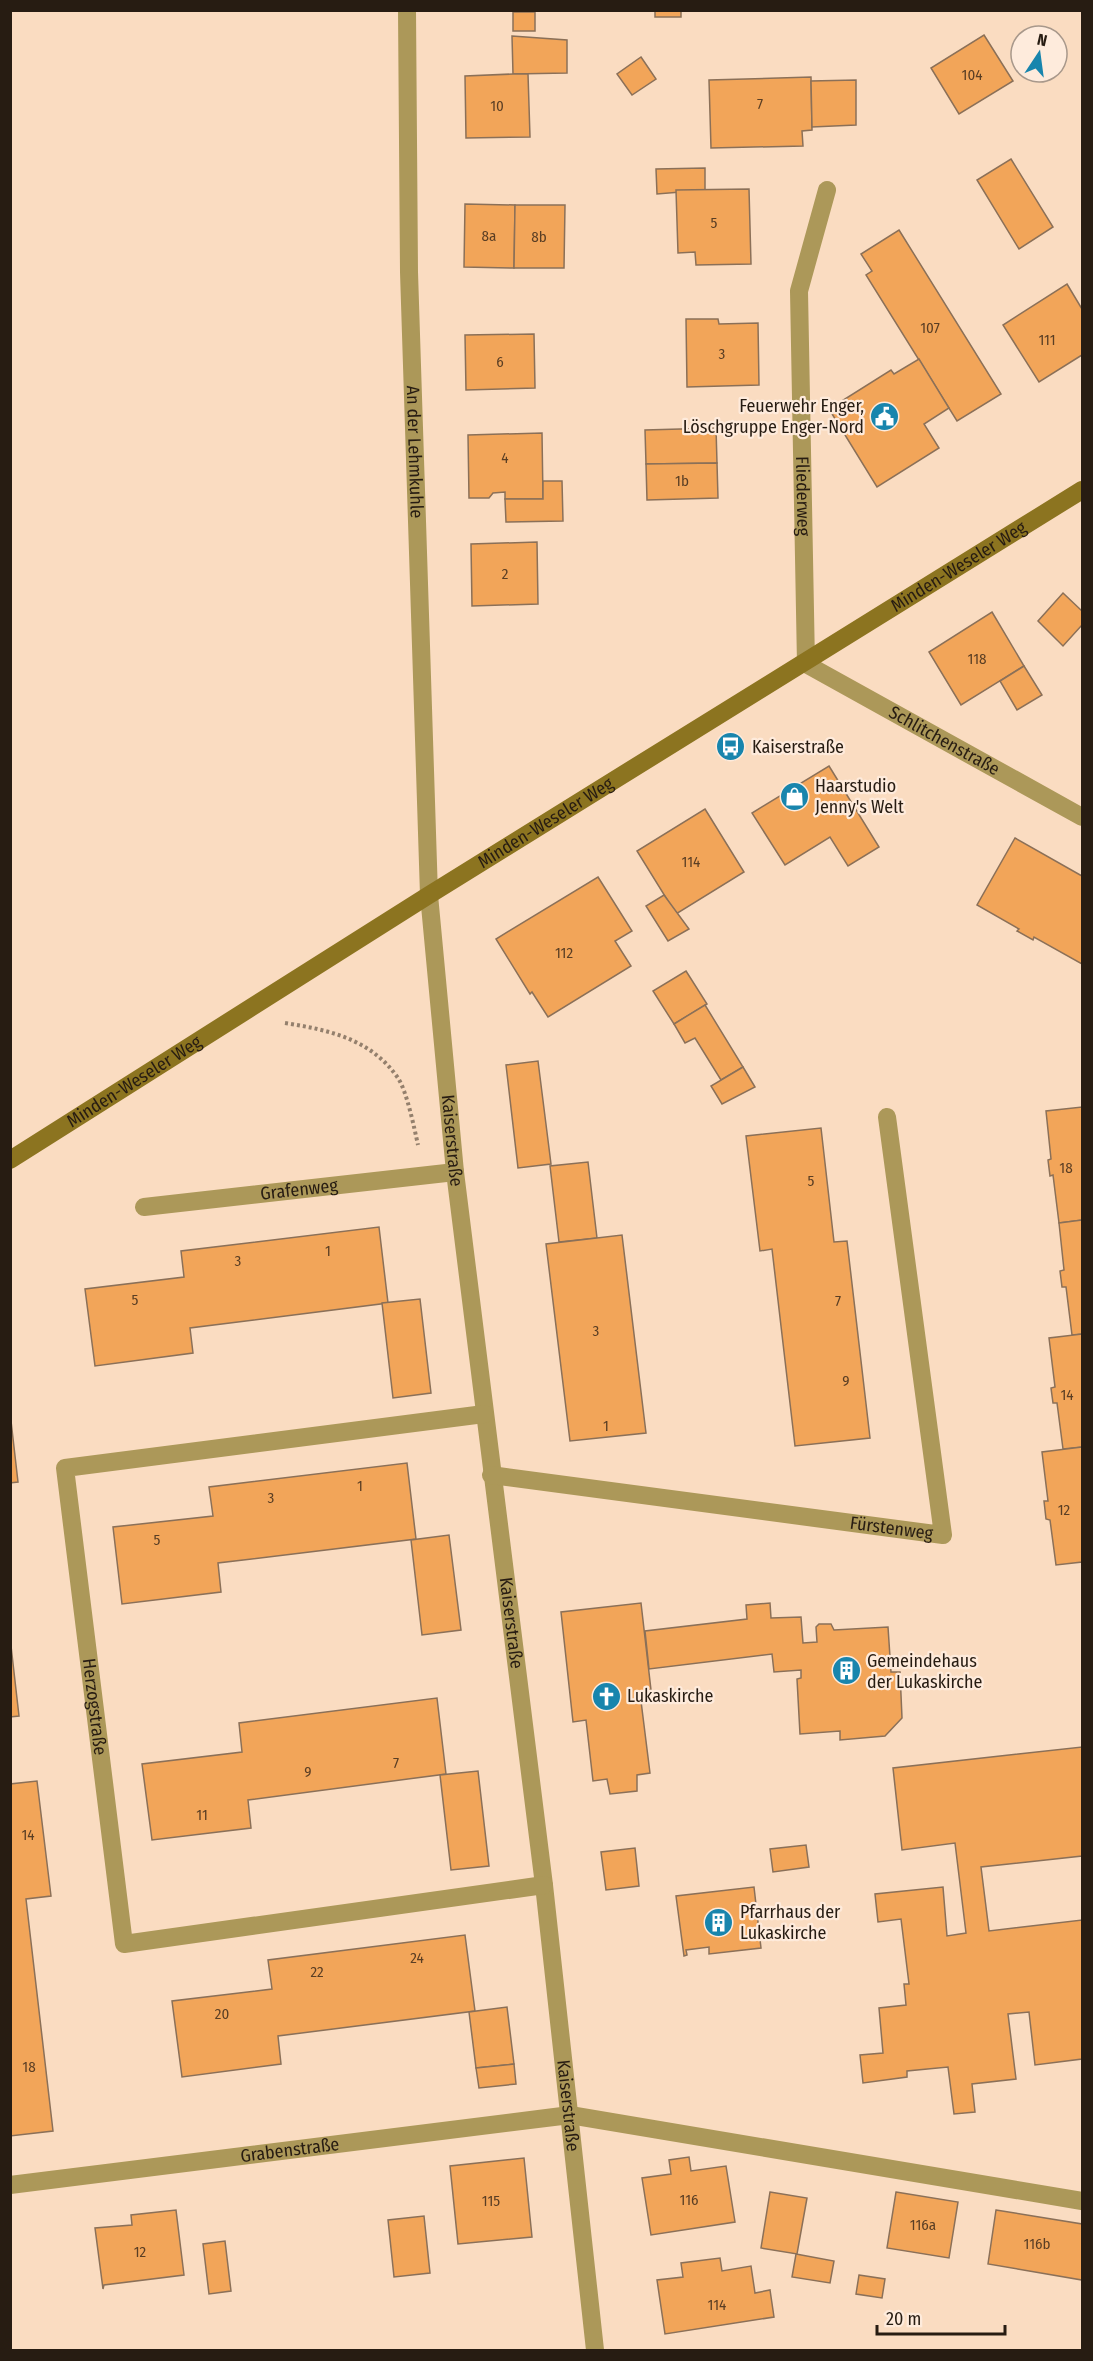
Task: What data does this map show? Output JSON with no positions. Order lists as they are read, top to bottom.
{
  "streets": {
    "street": [
      "An der Lehmkuhle",
      "Fliederweg",
      "Minden-Weseler Weg",
      "Schlitchenstraße",
      "Kaiserstraße",
      "Grafenweg",
      "Fürstenweg",
      "Herzogstraße",
      "Grabenstraße"
    ]
  },
  "crossings": [
    ["An der Lehmkuhle", "Minden-Weseler Weg"],
    ["An der Lehmkuhle", "Kaiserstraße"],
    ["Fliederweg", "Minden-Weseler Weg"],
    ["Fliederweg", "Schlitchenstraße"],
    ["Minden-Weseler Weg", "Schlitchenstraße"],
    ["Minden-Weseler Weg", "Kaiserstraße"],
    ["Kaiserstraße", "Grafenweg"],
    ["Kaiserstraße", "Fürstenweg"],
    ["Kaiserstraße", "Herzogstraße"],
    ["Kaiserstraße", "Grabenstraße"]
  ],
  "places": {
    "public building": ["Feuerwehr Enger, Löschgruppe Enger-Nord"],
    "bus stop": ["Kaiserstraße"],
    "shop": ["Haarstudio Jenny's Welt"],
    "building": ["Gemeindehaus der Lukaskirche", "Pfarrhaus der Lukaskirche"],
    "church": ["Lukaskirche"]
  },
  "house_numbers": [
    "104",
    "7",
    "10",
    "5",
    "8a",
    "8b",
    "107",
    "111",
    "3",
    "6",
    "4",
    "1b",
    "2",
    "118",
    "114",
    "112",
    "18",
    "5",
    "1",
    "3",
    "5",
    "7",
    "3",
    "9",
    "14",
    "1",
    "1",
    "3",
    "12",
    "5",
    "7",
    "9",
    "11",
    "14",
    "24",
    "22",
    "20",
    "18",
    "116",
    "115",
    "116a",
    "116b",
    "12",
    "114"
  ],
  "scale_bar": "20 m",
  "north": "top"
}
